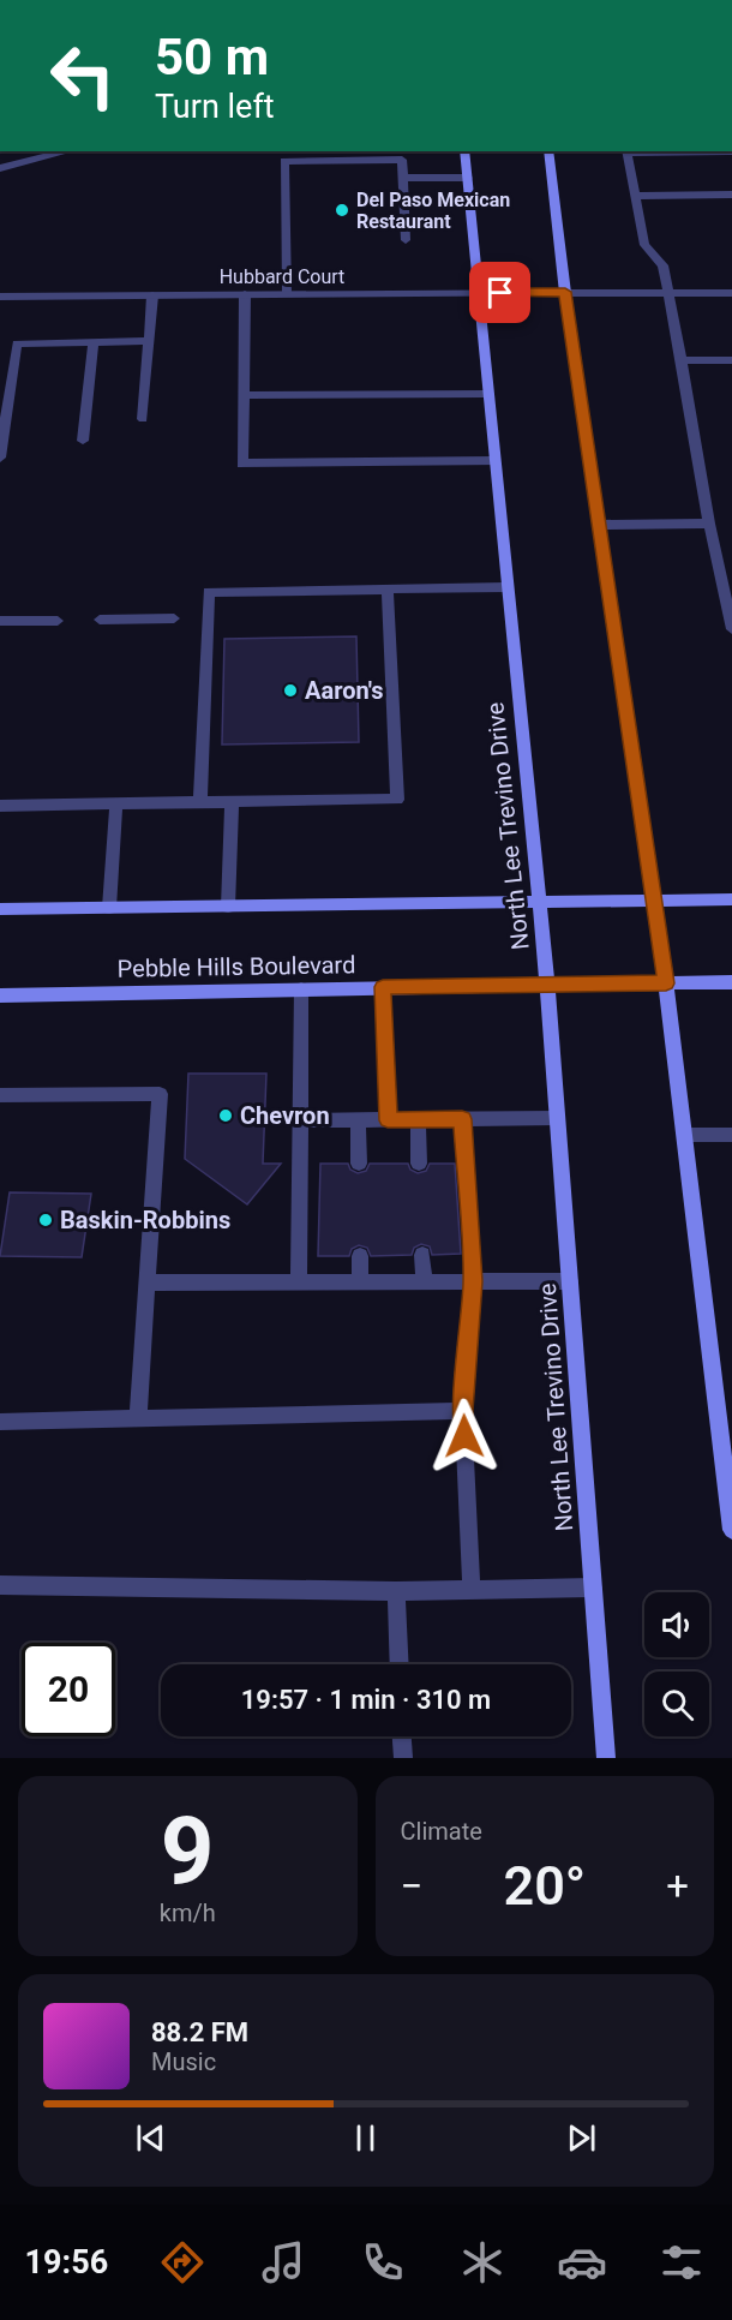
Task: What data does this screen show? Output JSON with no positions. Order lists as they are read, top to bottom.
{
  "streets": {
    "main road": ["North Lee Trevino Drive", "Pebble Hills Boulevard"],
    "street": ["Hubbard Court"]
  },
  "crossings": [
    ["Hubbard Court", "North Lee Trevino Drive"],
    ["North Lee Trevino Drive", "Pebble Hills Boulevard"]
  ],
  "places": [
    "Del Paso Mexican Restaurant",
    "Aaron's",
    "Chevron",
    "Baskin-Robbins"
  ],
  "page": {
    "turn": ["50 m", "Turn left"],
    "limit": "20",
    "trip": "19:57 · 1 min · 310 m",
    "tile": [
      ["9", "km/h"],
      "Climate"
    ],
    "heat": ["−", "20°", "+"],
    "song": ["88.2 FM", "Music"],
    "tabs": "19:56"
  }
}
